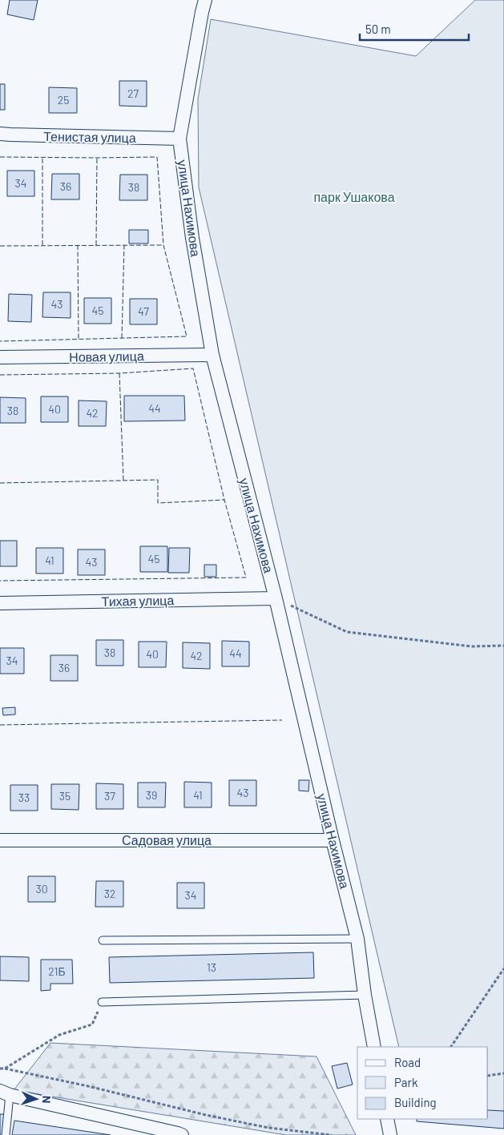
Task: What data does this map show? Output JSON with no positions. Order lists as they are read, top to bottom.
{
  "streets": {
    "street": [
      "Тенистая улица",
      "улица Нахимова",
      "Новая улица",
      "Тихая улица",
      "Садовая улица"
    ]
  },
  "crossings": [
    ["Тенистая улица", "улица Нахимова"],
    ["улица Нахимова", "Новая улица"],
    ["улица Нахимова", "Тихая улица"],
    ["улица Нахимова", "Садовая улица"]
  ],
  "parks": ["парк Ушакова"],
  "house_numbers": [
    "27",
    "25",
    "34",
    "36",
    "38",
    "43",
    "45",
    "47",
    "44",
    "40",
    "38",
    "42",
    "45",
    "41",
    "43",
    "38",
    "44",
    "40",
    "42",
    "34",
    "36",
    "43",
    "39",
    "41",
    "35",
    "37",
    "33",
    "30",
    "32",
    "34",
    "13",
    "21Б"
  ],
  "legend": ["Road", "Park", "Building"],
  "scale_bar": "50 m",
  "north": "right"
}
